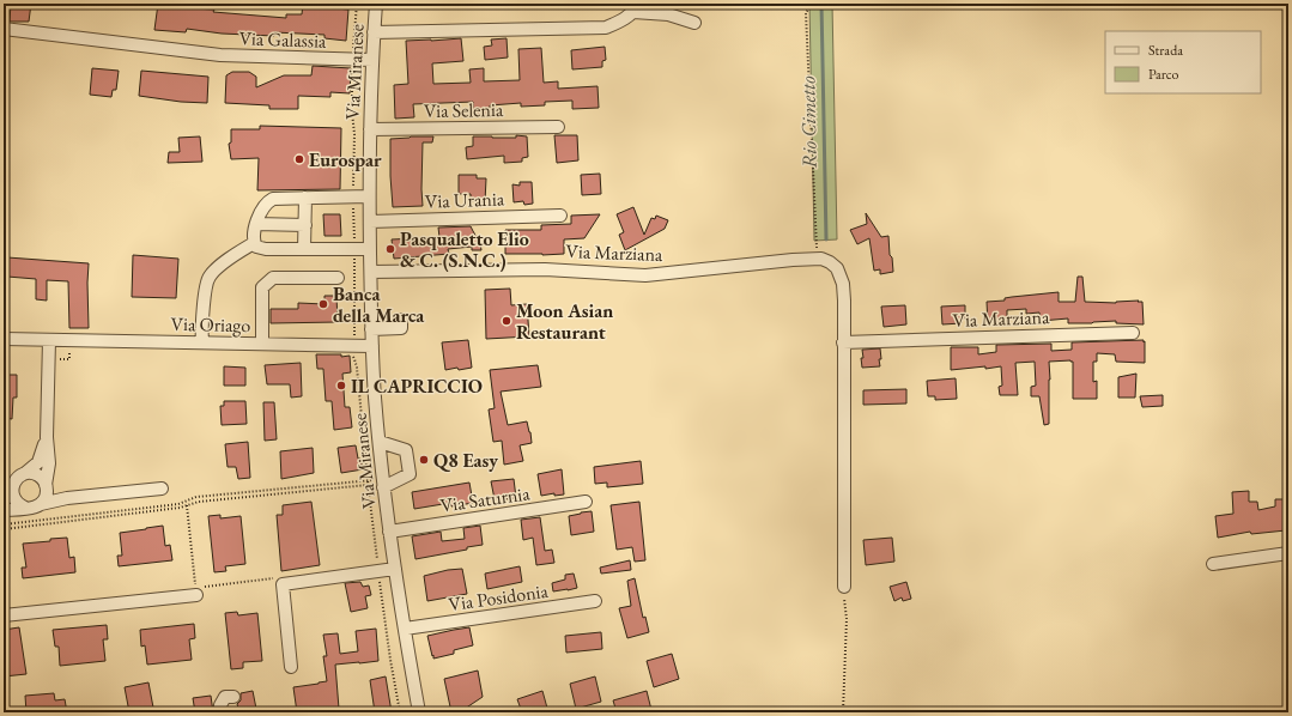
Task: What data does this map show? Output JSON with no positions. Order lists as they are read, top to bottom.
{
  "streets": {
    "street": [
      "Via Galassia",
      "Via Miranese",
      "Via Selenia",
      "Via Urania",
      "Via Marziana",
      "Via Oriago",
      "Via Saturnia",
      "Via Posidonia"
    ]
  },
  "crossings": [
    ["Via Galassia", "Via Miranese"],
    ["Via Miranese", "Via Selenia"],
    ["Via Miranese", "Via Urania"],
    ["Via Miranese", "Via Marziana"],
    ["Via Miranese", "Via Oriago"],
    ["Via Miranese", "Via Saturnia"],
    ["Via Miranese", "Via Posidonia"]
  ],
  "water": ["Rio Cimetto"],
  "places": [
    "Eurospar",
    "Pasqualetto Elio & C. (S.N.C.)",
    "Banca della Marca",
    "Moon Asian Restaurant",
    "IL CAPRICCIO",
    "Q8 Easy"
  ],
  "legend": ["Strada", "Parco"]
}
